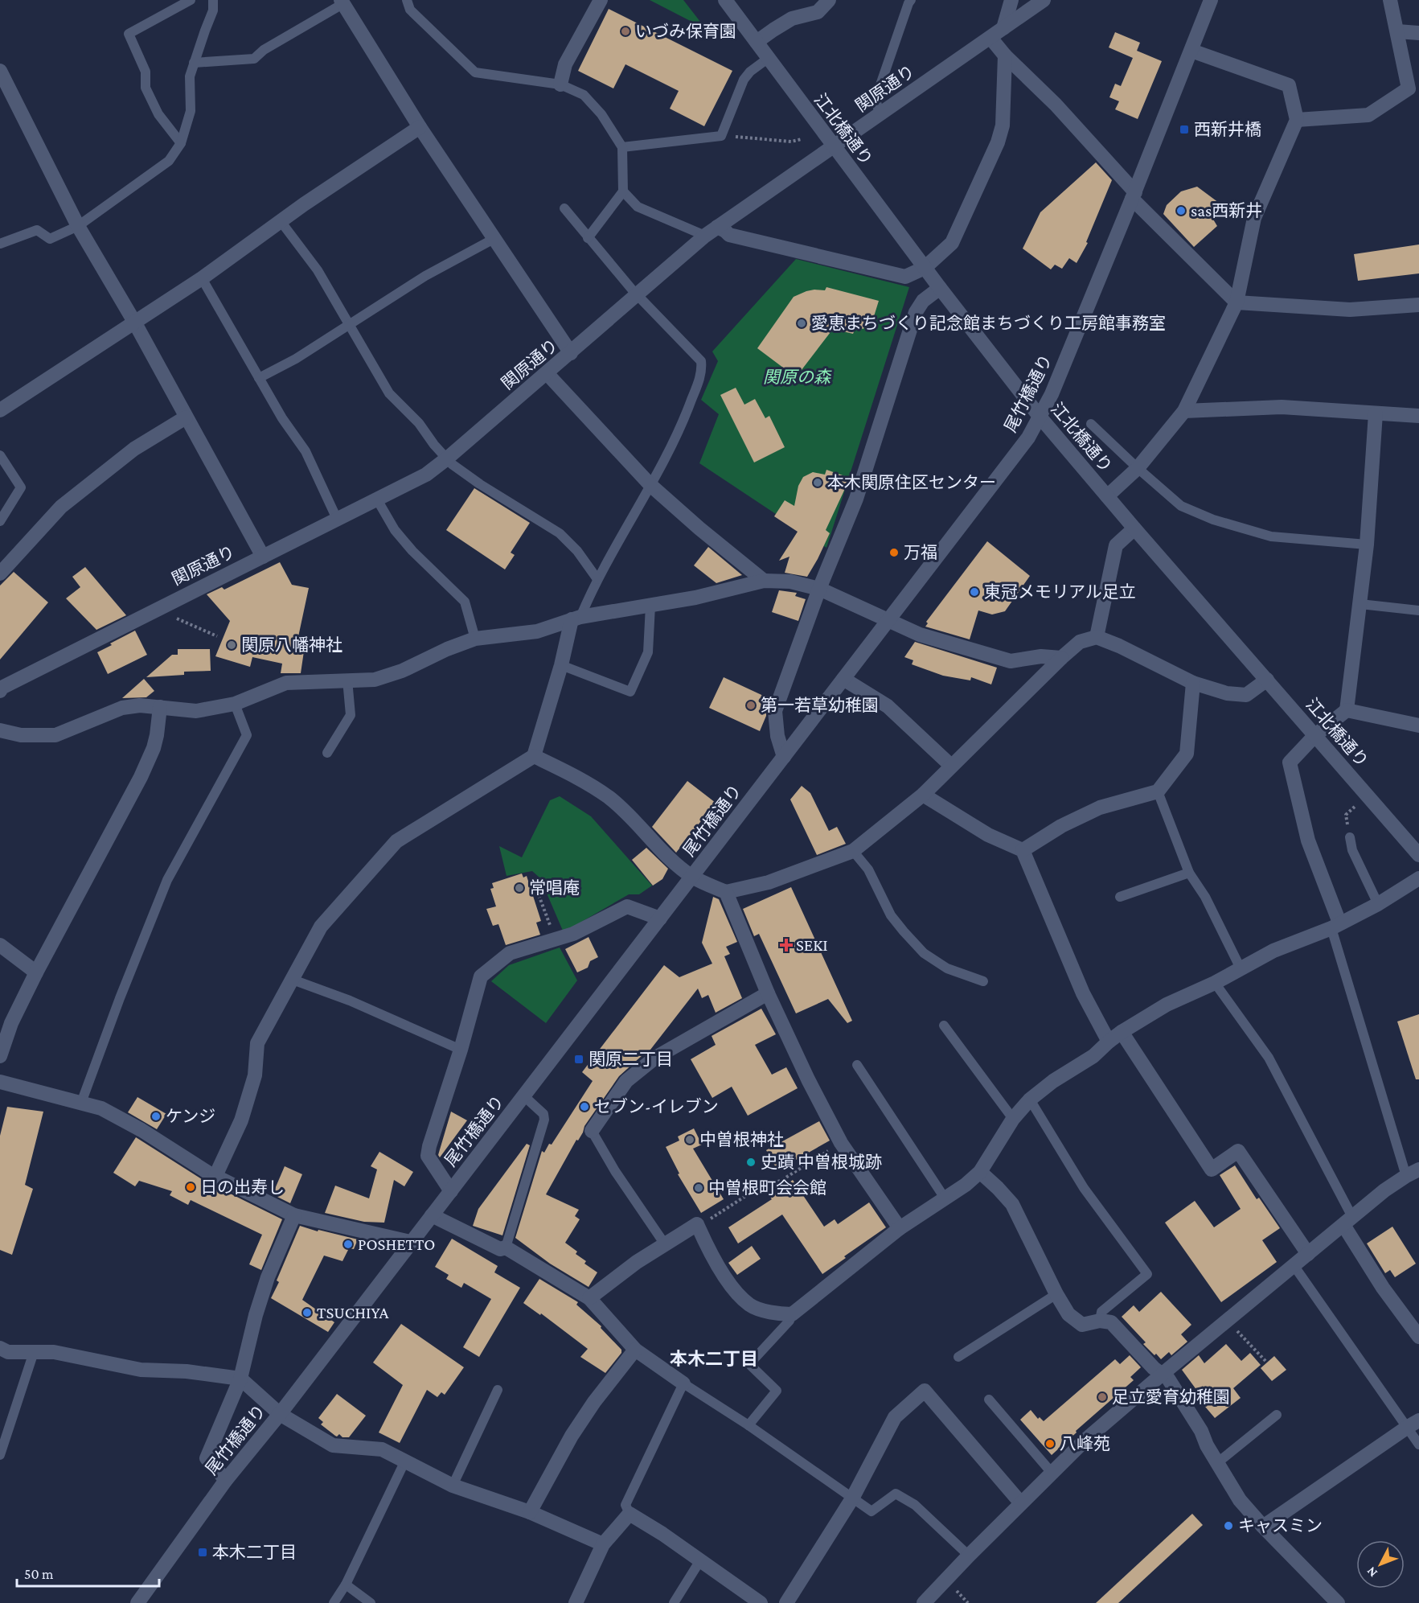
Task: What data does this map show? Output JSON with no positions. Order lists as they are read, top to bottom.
{
  "streets": {
    "street": ["関原通り", "江北橋通り", "尾竹橋通り"]
  },
  "crossings": [
    ["関原通り", "江北橋通り"],
    ["江北橋通り", "尾竹橋通り"]
  ],
  "districts": ["本木二丁目"],
  "parks": ["関原の森"],
  "places": {
    "other": [
      "いづみ保育園",
      "sas西新井",
      "愛恵まちづくり記念館まちづくり工房館事務室",
      "本木関原住区センター",
      "万福",
      "東冠メモリアル足立",
      "関原八幡神社",
      "第一若草幼稚園",
      "常唱庵",
      "セブン-イレブン",
      "ケンジ",
      "中曽根神社",
      "史蹟 中曽根城跡",
      "日の出寿し",
      "中曽根町会会館",
      "POSHETTO",
      "TSUCHIYA",
      "足立愛育幼稚園",
      "八峰苑",
      "キャスミン"
    ],
    "transit": ["西新井橋", "関原二丁目", "本木二丁目"],
    "health": ["SEKI"]
  },
  "scale_bar": "50 m",
  "north": "bottom left"
}
